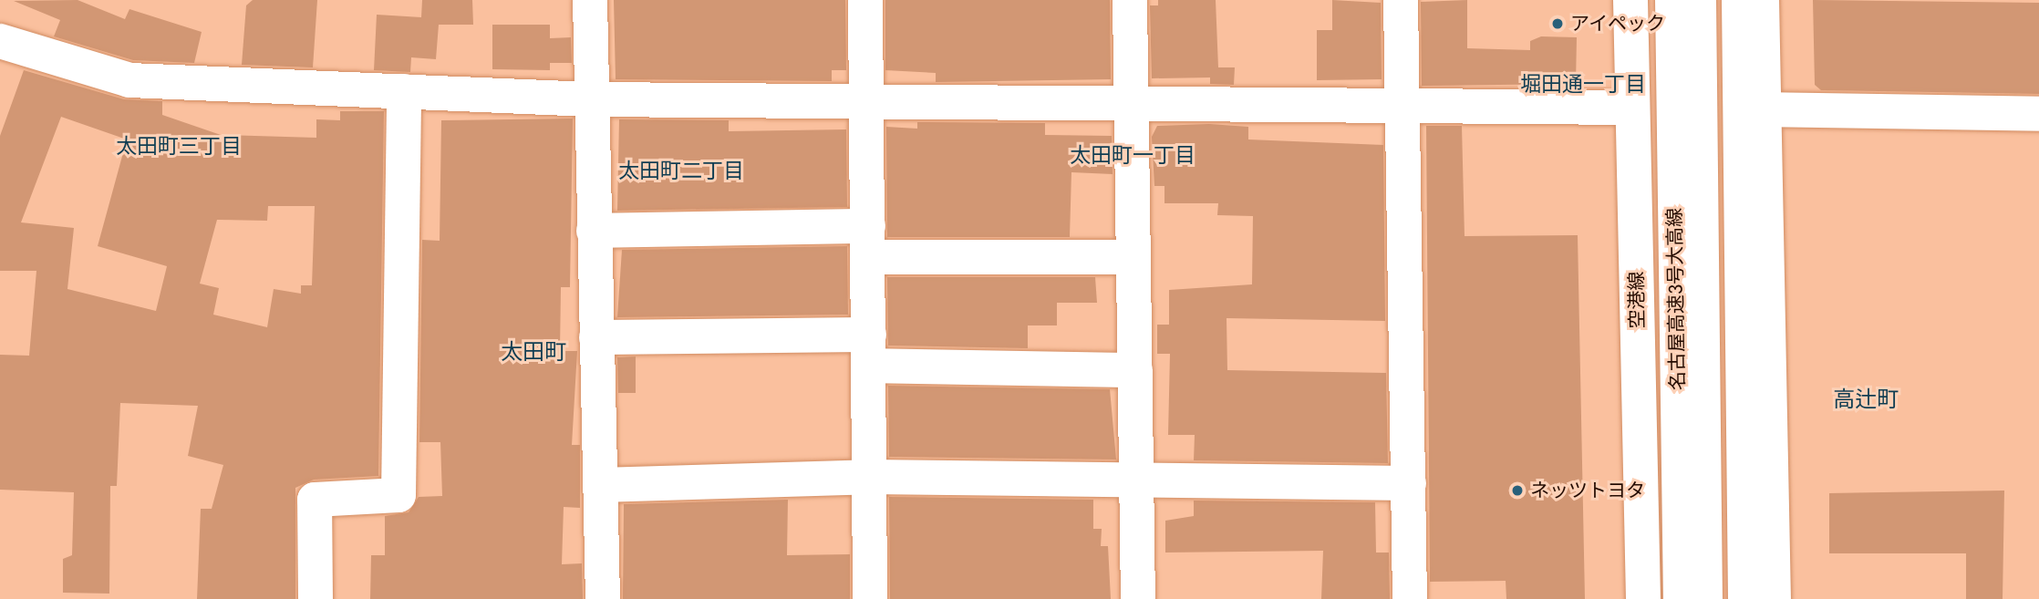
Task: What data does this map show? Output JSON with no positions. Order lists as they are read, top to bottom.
{
  "streets": {
    "main road": ["名古屋高速3号大高線", "空港線"]
  },
  "districts": [
    "堀田通一丁目",
    "太田町三丁目",
    "太田町一丁目",
    "太田町二丁目",
    "太田町",
    "高辻町"
  ],
  "places": ["アイペック", "ネッツトヨタ"]
}
